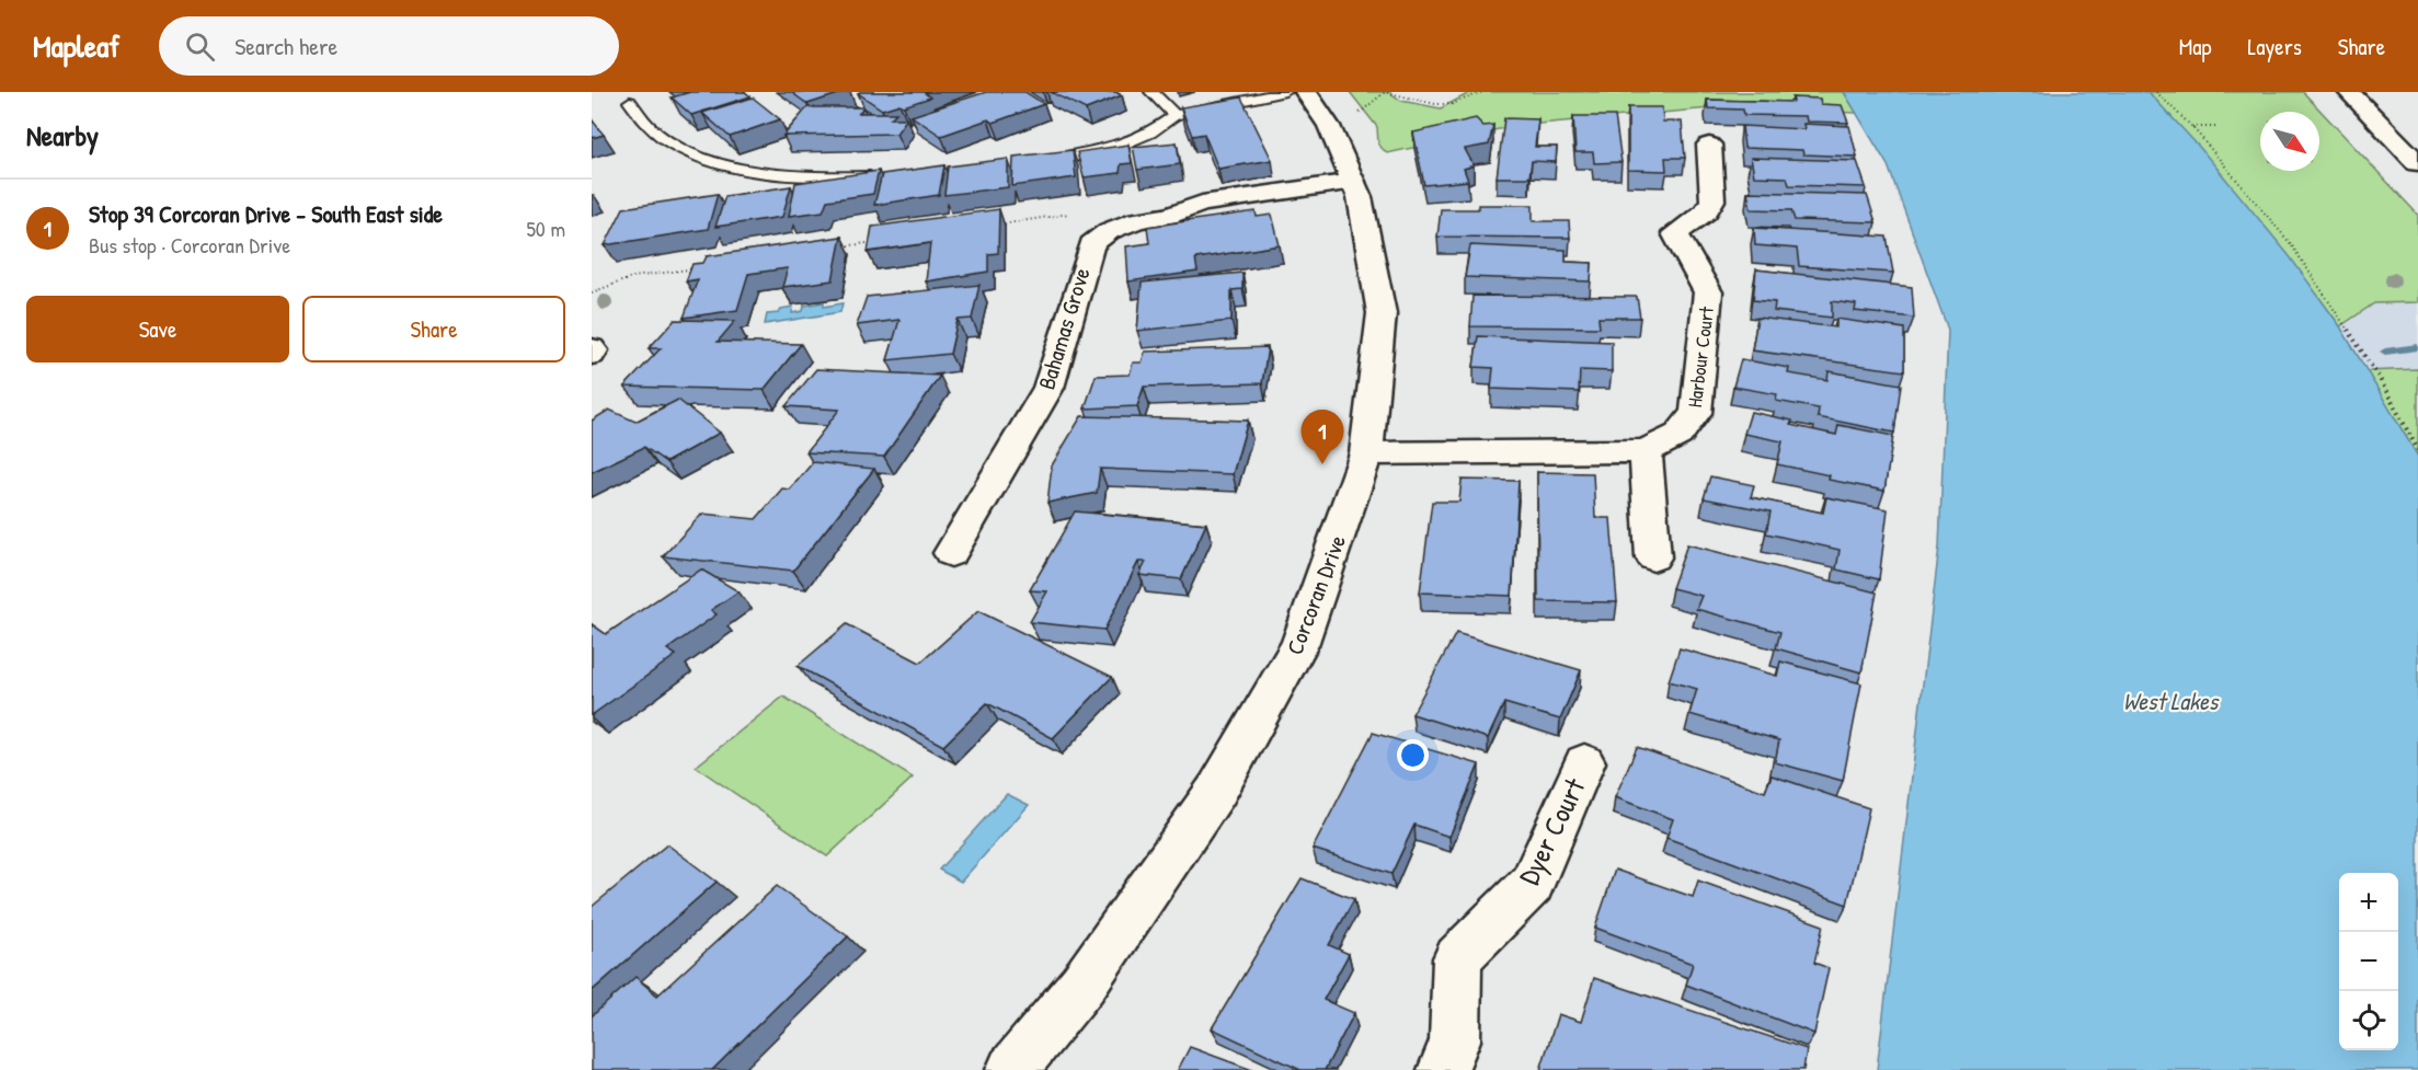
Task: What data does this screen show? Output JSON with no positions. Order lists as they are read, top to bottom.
{
  "streets": {
    "street": [
      "Bahamas Grove",
      "Harbour Court",
      "Corcoran Drive",
      "Dyer Court"
    ]
  },
  "crossings": [
    ["Bahamas Grove", "Corcoran Drive"],
    ["Harbour Court", "Corcoran Drive"]
  ],
  "water": ["West Lakes"],
  "north": "bottom right",
  "page": {
    "header": "Mapleaf",
    "search": "Search here",
    "nav": ["Map", "Layers", "Share"],
    "heading": "Nearby",
    "list": [
      {
        "mark": "1",
        "name": "Stop 39 Corcoran Drive - South East side",
        "note": "Bus stop · Corcoran Drive",
        "value": "50 m"
      }
    ],
    "buttons": ["Save", "Share"],
    "pins": "1",
    "map_buttons": ["+", "−"]
  }
}
